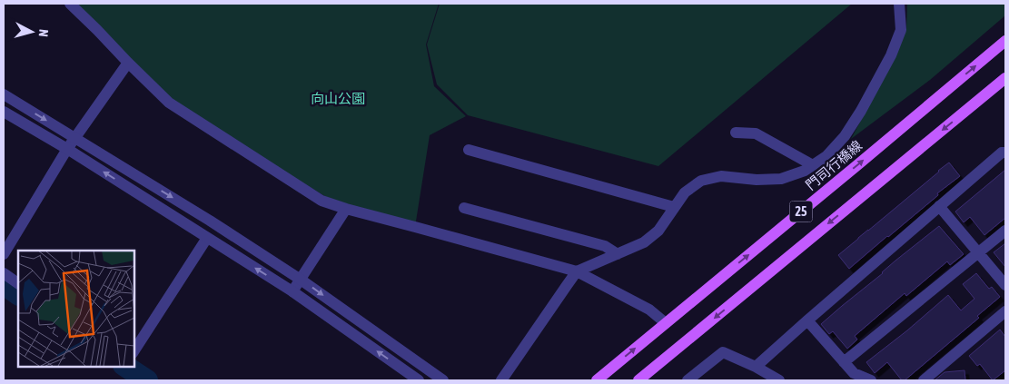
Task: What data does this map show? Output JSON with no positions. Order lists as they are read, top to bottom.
{
  "streets": {
    "main road": ["門司行橋線", "25"]
  },
  "parks": ["向山公園"],
  "north": "right"
}
